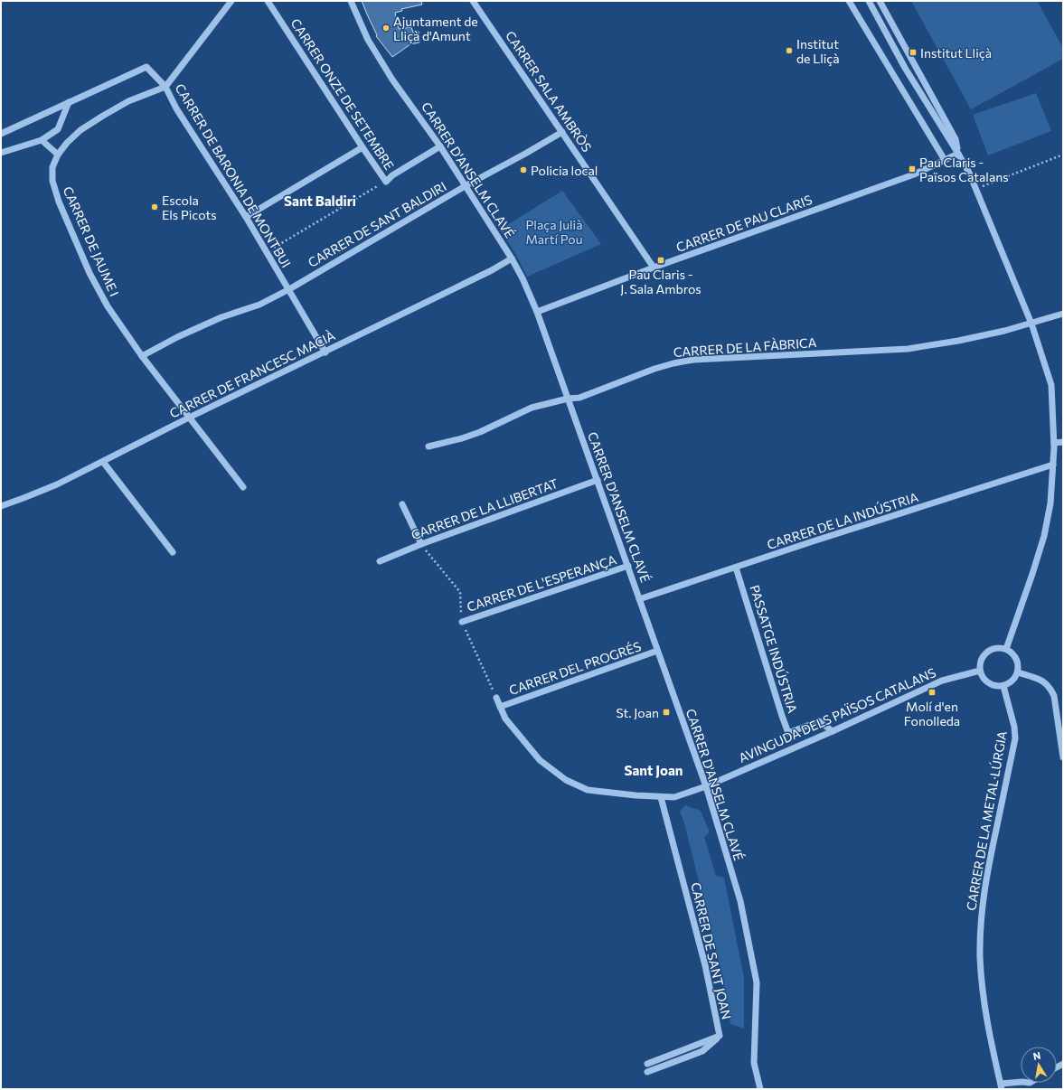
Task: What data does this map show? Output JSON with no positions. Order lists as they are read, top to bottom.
{
  "streets": {
    "street": [
      "CARRER SALA AMBRÒS",
      "CARRER ONZE DE SETEMBRE",
      "CARRER D'ANSELM CLAVÉ",
      "CARRER DE BARONIA DE MONTBUI",
      "CARRER DE PAU CLARIS",
      "CARRER DE SANT BALDIRI",
      "CARRER DE JAUME I",
      "CARRER DE LA FÀBRICA",
      "CARRER DE FRANCESC MACIÀ",
      "CARRER DE LA LLIBERTAT",
      "CARRER DE LA INDÚSTRIA",
      "CARRER DE L'ESPERANÇA",
      "PASSATGE INDÚSTRIA",
      "CARRER DEL PROGRÉS",
      "AVINGUDA DELS PAÏSOS CATALANS",
      "CARRER DE LA METAL·LÚRGIA",
      "CARRER DE SANT JOAN"
    ]
  },
  "crossings": [
    ["CARRER SALA AMBRÒS", "CARRER DE PAU CLARIS"],
    ["CARRER SALA AMBRÒS", "CARRER DE SANT BALDIRI"],
    ["CARRER D'ANSELM CLAVÉ", "CARRER DE PAU CLARIS"],
    ["CARRER D'ANSELM CLAVÉ", "CARRER DE SANT BALDIRI"],
    ["CARRER D'ANSELM CLAVÉ", "CARRER DE LA FÀBRICA"],
    ["CARRER D'ANSELM CLAVÉ", "CARRER DE FRANCESC MACIÀ"],
    ["CARRER D'ANSELM CLAVÉ", "CARRER DE LA LLIBERTAT"],
    ["CARRER D'ANSELM CLAVÉ", "CARRER DE LA INDÚSTRIA"],
    ["CARRER D'ANSELM CLAVÉ", "CARRER DE L'ESPERANÇA"],
    ["CARRER D'ANSELM CLAVÉ", "CARRER DEL PROGRÉS"],
    ["CARRER D'ANSELM CLAVÉ", "AVINGUDA DELS PAÏSOS CATALANS"],
    ["CARRER DE BARONIA DE MONTBUI", "CARRER DE SANT BALDIRI"],
    ["CARRER DE BARONIA DE MONTBUI", "CARRER DE JAUME I"],
    ["CARRER DE BARONIA DE MONTBUI", "CARRER DE FRANCESC MACIÀ"],
    ["CARRER DE SANT BALDIRI", "CARRER DE JAUME I"],
    ["CARRER DE JAUME I", "CARRER DE FRANCESC MACIÀ"],
    ["CARRER DE LA INDÚSTRIA", "PASSATGE INDÚSTRIA"],
    ["PASSATGE INDÚSTRIA", "AVINGUDA DELS PAÏSOS CATALANS"],
    ["CARRER DEL PROGRÉS", "AVINGUDA DELS PAÏSOS CATALANS"],
    ["AVINGUDA DELS PAÏSOS CATALANS", "CARRER DE LA METAL·LÚRGIA"],
    ["AVINGUDA DELS PAÏSOS CATALANS", "CARRER DE SANT JOAN"]
  ],
  "districts": ["Sant Baldiri", "Sant Joan"],
  "parks": ["Plaça Julià Martí Pou"],
  "places": {
    "other": [
      "Ajuntament de Lliçà d'Amunt",
      "Institut de Lliçà",
      "Policia local",
      "Escola Els Picots"
    ],
    "transit": [
      "Institut Lliçà",
      "Pau Claris - Països Catalans",
      "Pau Claris - J. Sala Ambros",
      "Molí d'en Fonolleda",
      "St. Joan"
    ]
  },
  "north": "top"
}
